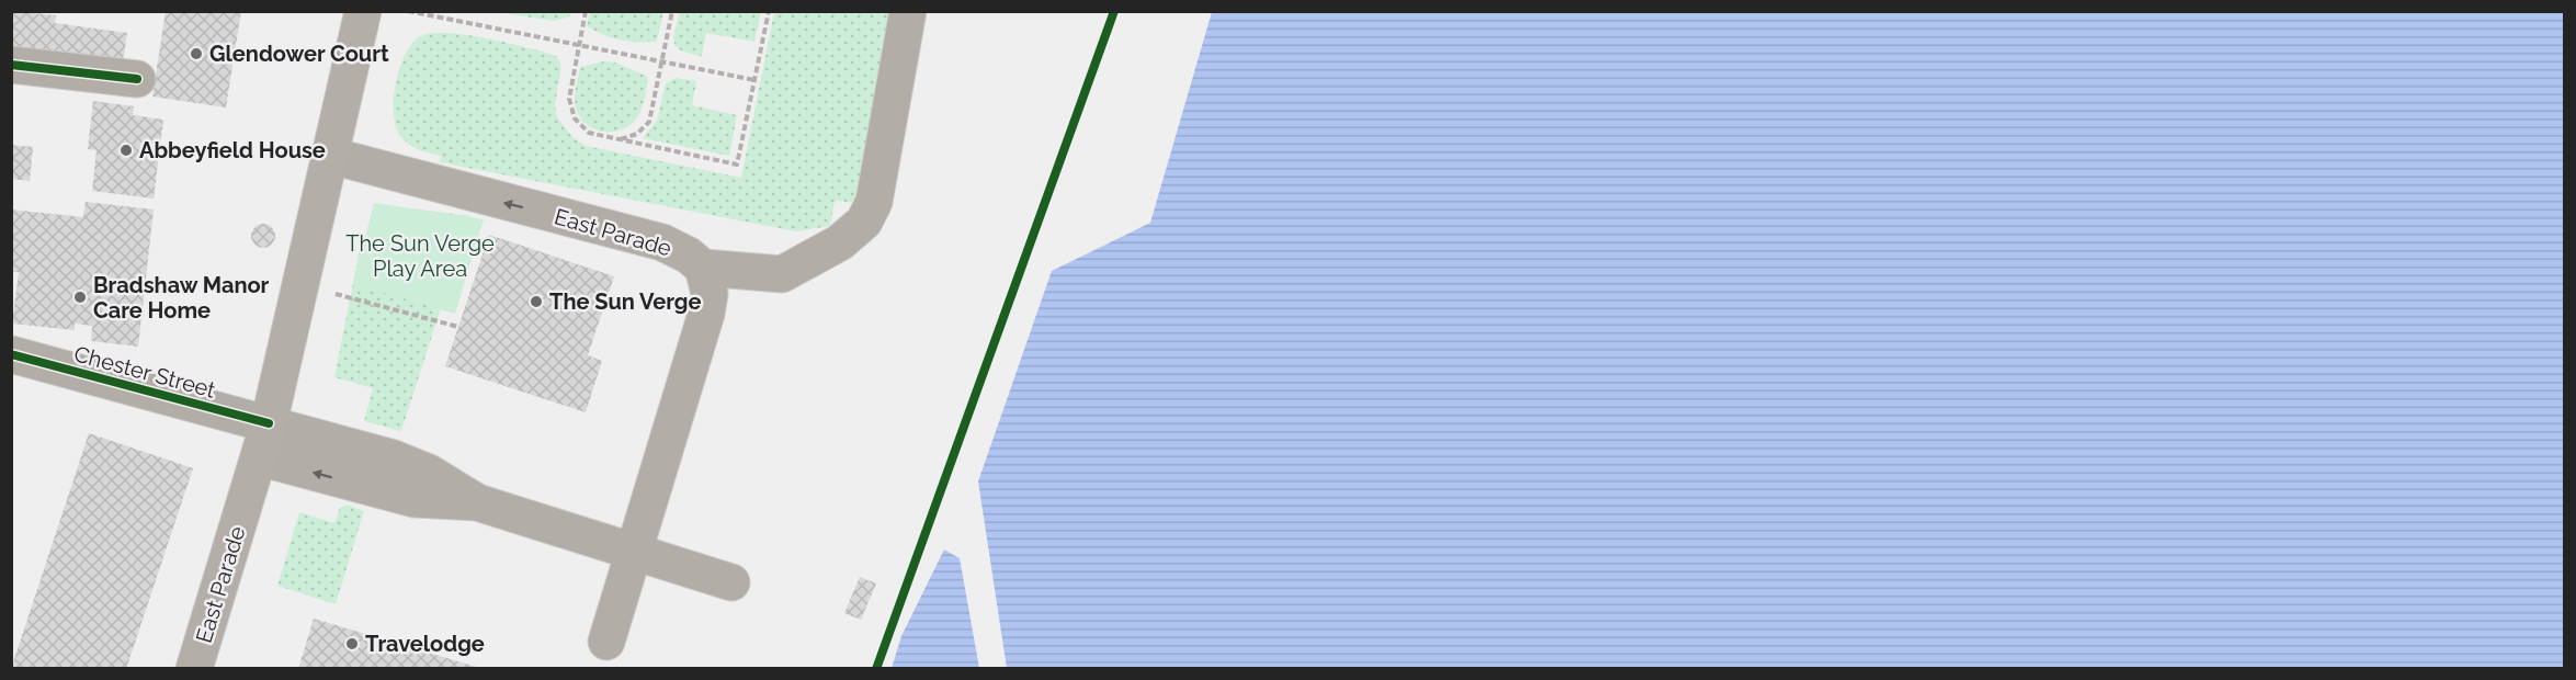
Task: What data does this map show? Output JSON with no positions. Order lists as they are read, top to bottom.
{
  "streets": {
    "main road": ["East Parade"],
    "street": ["Chester Street"]
  },
  "crossings": [
    ["East Parade", "Chester Street"]
  ],
  "parks": ["The Sun Verge Play Area"],
  "places": [
    "Glendower Court",
    "Abbeyfield House",
    "Bradshaw Manor Care Home",
    "The Sun Verge",
    "Travelodge"
  ]
}
